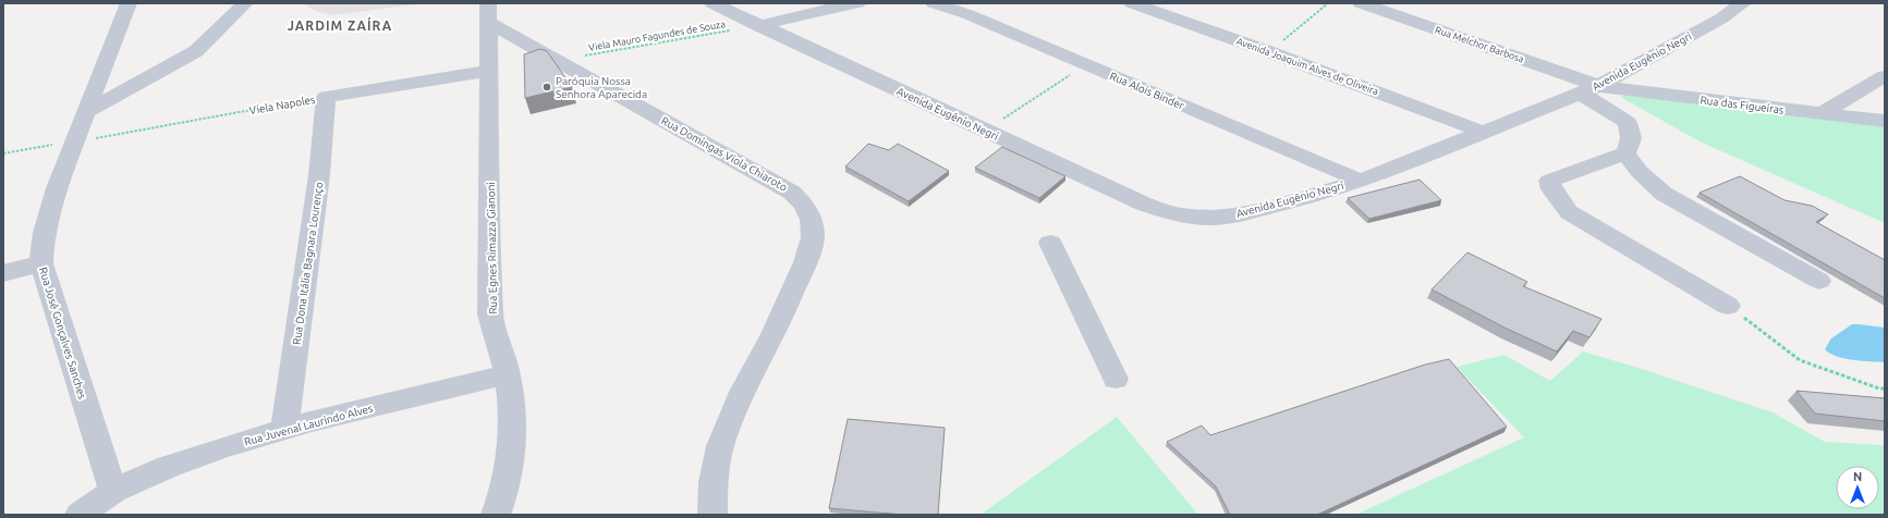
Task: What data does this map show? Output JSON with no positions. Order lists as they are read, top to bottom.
{
  "streets": {
    "street": [
      "Rua Melchor Barbosa",
      "Avenida Eugênio Negri",
      "Avenida Joaquim Alves de Oliveira",
      "Rua Alois Binder",
      "Viela Napoles",
      "Rua das Figueiras",
      "Rua Domingas Viola Chiaroto",
      "Rua Egnes Rimazza Gianoni",
      "Rua Dona Itália Bagnara Lourenço",
      "Rua José Gonçalves Sanches",
      "Rua Juvenal Laurindo Alves"
    ],
    "path": ["Viela Mauro Fagundes de Souza"]
  },
  "crossings": [
    ["Viela Mauro Fagundes de Souza", "Avenida Eugênio Negri"],
    ["Viela Mauro Fagundes de Souza", "Rua Domingas Viola Chiaroto"],
    ["Rua Melchor Barbosa", "Avenida Eugênio Negri"],
    ["Rua Melchor Barbosa", "Rua das Figueiras"],
    ["Avenida Eugênio Negri", "Avenida Joaquim Alves de Oliveira"],
    ["Avenida Eugênio Negri", "Rua Alois Binder"],
    ["Avenida Eugênio Negri", "Rua das Figueiras"],
    ["Viela Napoles", "Rua Egnes Rimazza Gianoni"],
    ["Viela Napoles", "Rua Dona Itália Bagnara Lourenço"],
    ["Viela Napoles", "Rua José Gonçalves Sanches"],
    ["Rua Domingas Viola Chiaroto", "Rua Egnes Rimazza Gianoni"],
    ["Rua Egnes Rimazza Gianoni", "Rua Juvenal Laurindo Alves"],
    ["Rua Dona Itália Bagnara Lourenço", "Rua Juvenal Laurindo Alves"],
    ["Rua José Gonçalves Sanches", "Rua Juvenal Laurindo Alves"]
  ],
  "districts": ["JARDIM ZAÍRA"],
  "places": ["Paróquia Nossa Senhora Aparecida"],
  "north": "top"
}
